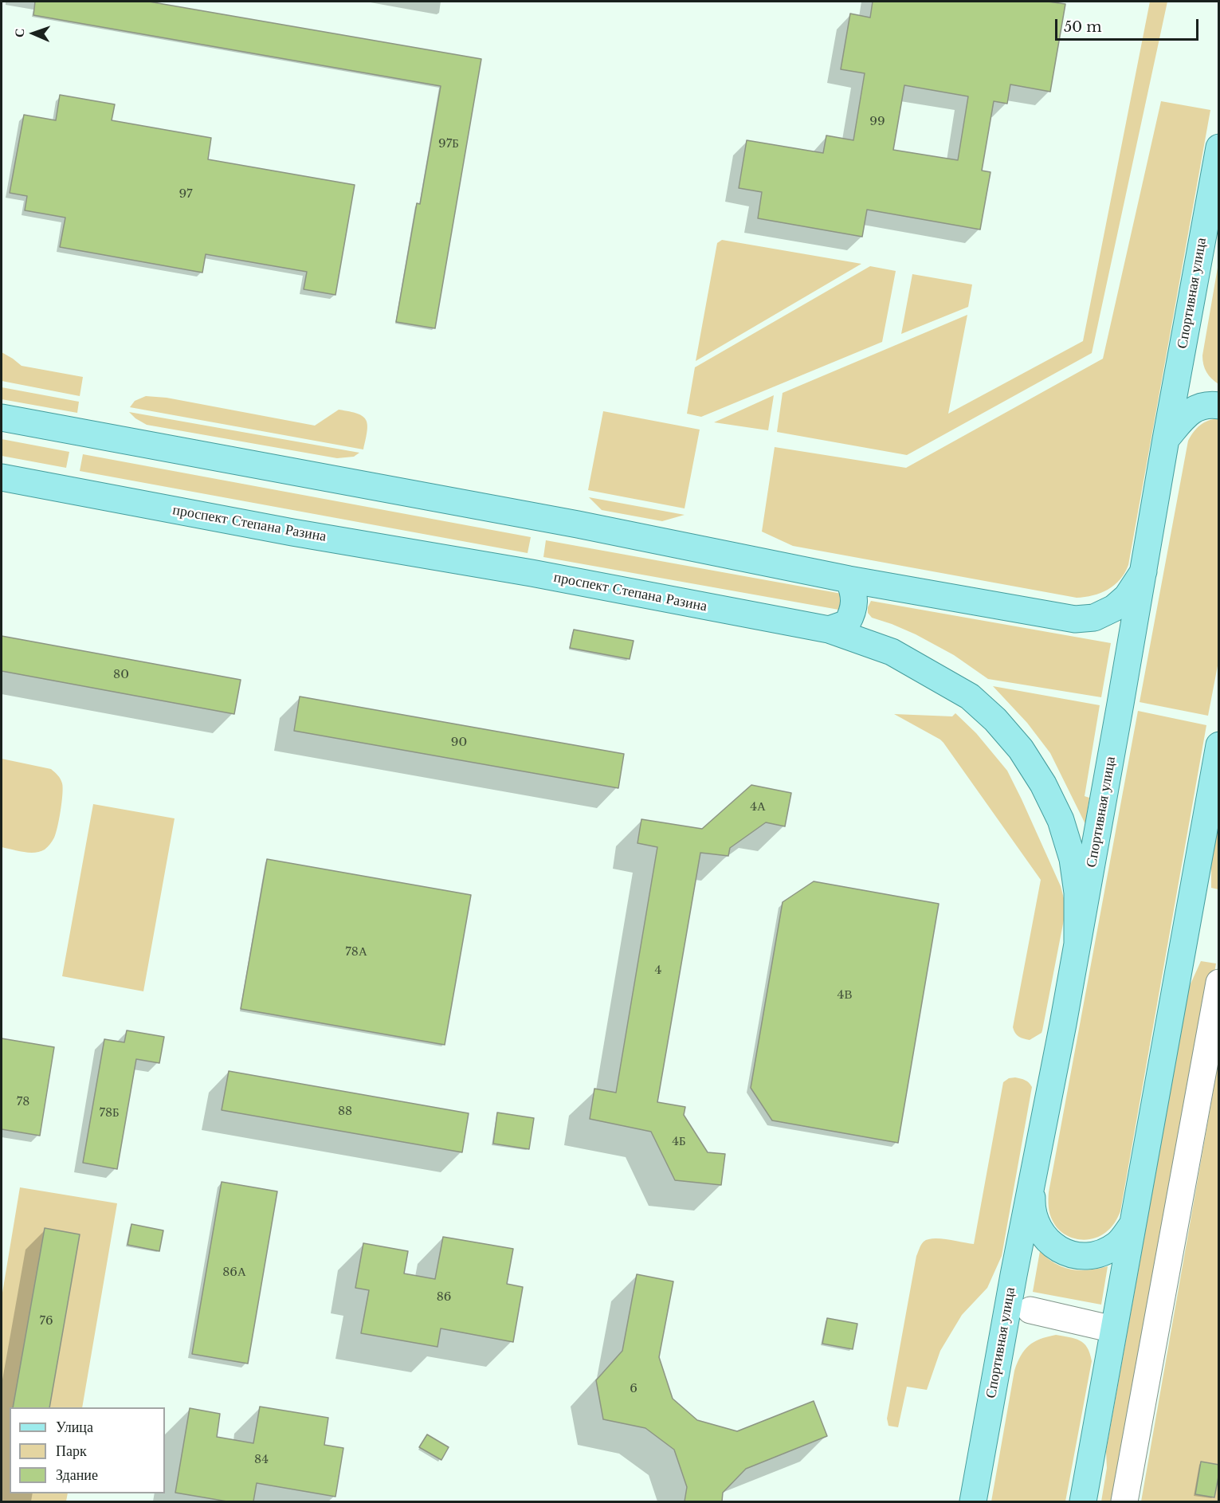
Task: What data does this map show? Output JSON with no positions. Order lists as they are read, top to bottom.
{
  "streets": {
    "main road": ["Спортивная улица", "проспект Степана Разина"]
  },
  "crossings": [
    ["Спортивная улица", "проспект Степана Разина"]
  ],
  "house_numbers": [
    "99",
    "97Б",
    "97",
    "80",
    "90",
    "4А",
    "78А",
    "4",
    "4В",
    "78",
    "88",
    "78Б",
    "4Б",
    "86А",
    "86",
    "76",
    "6",
    "84"
  ],
  "legend": ["Улица", "Парк", "Здание"],
  "scale_bar": "50 m",
  "north": "left"
}
